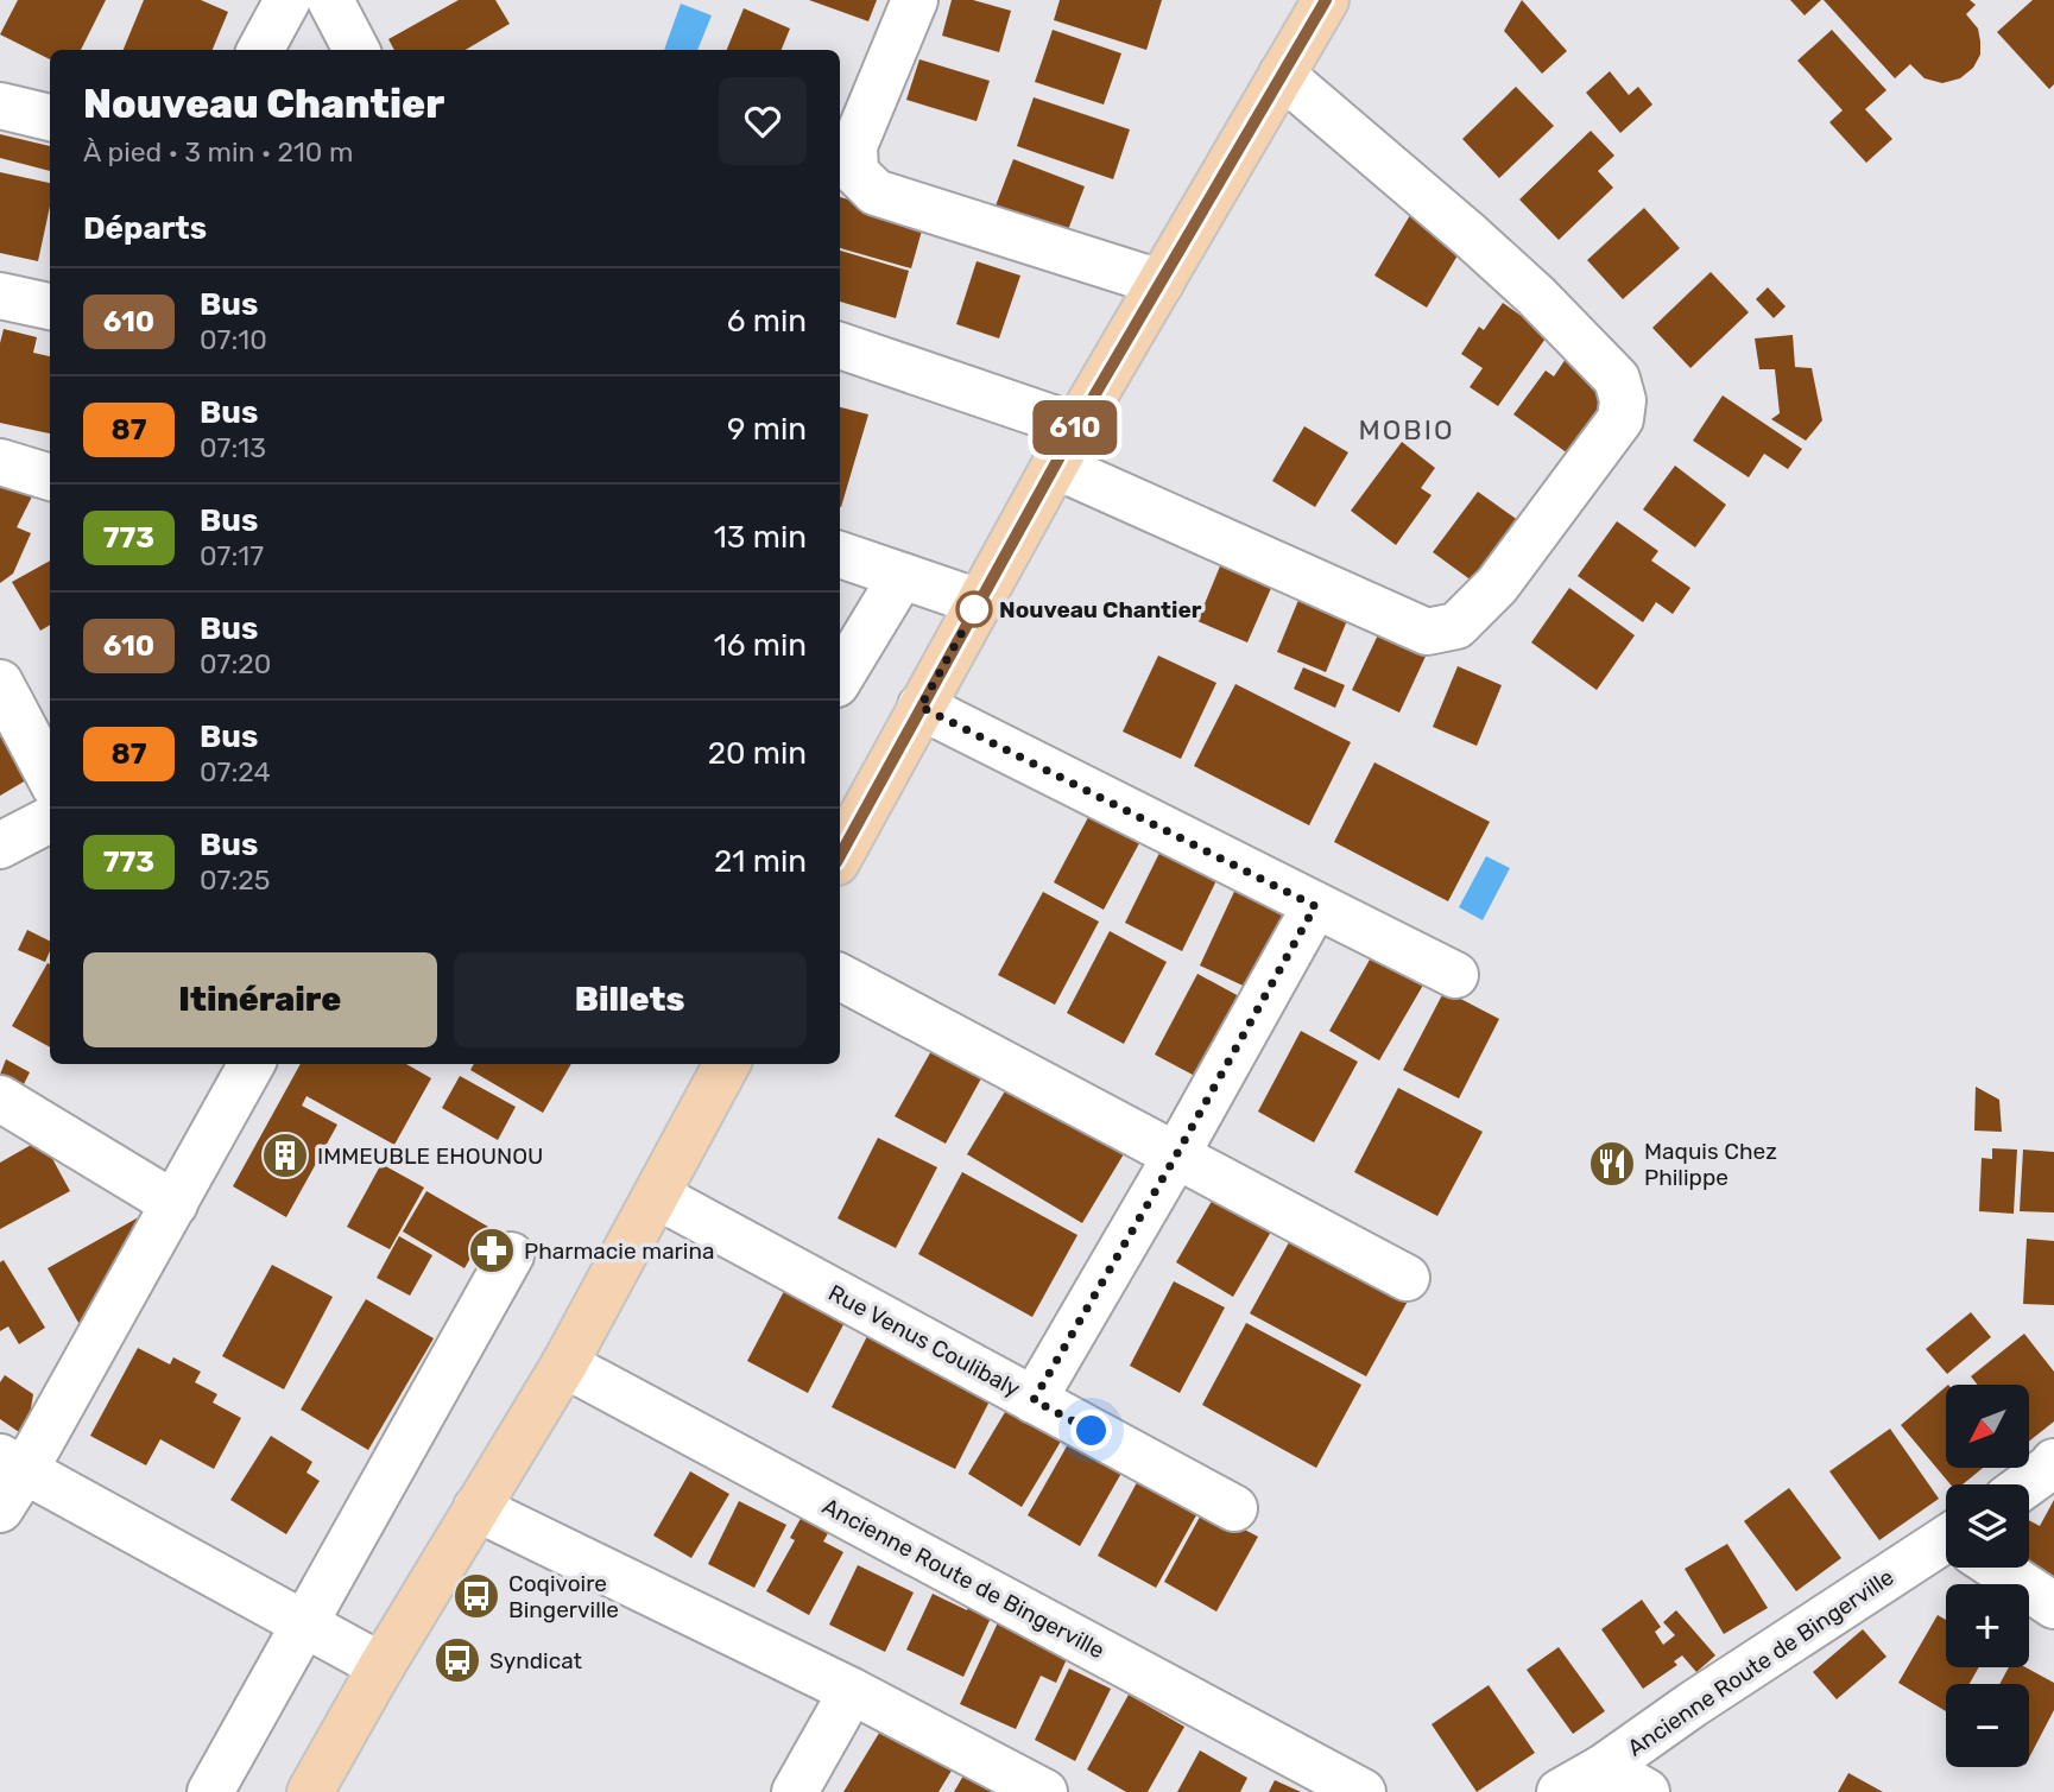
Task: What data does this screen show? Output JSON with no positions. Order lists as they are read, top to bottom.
{
  "streets": {
    "street": ["Rue Venus Coulibaly", "Ancienne Route de Bingerville"]
  },
  "districts": ["MOBIO"],
  "places": {
    "other": ["Nouveau Chantier"],
    "building": ["IMMEUBLE EHOUNOU"],
    "restaurant": ["Maquis Chez Philippe"],
    "pharmacy": ["Pharmacie marina"],
    "bus stop": ["Coqivoire Bingerville", "Syndicat"]
  },
  "lines": ["bus line 610"],
  "north": "bottom left",
  "page": {
    "on_map": "610",
    "heading": [
      ["Nouveau Chantier", "À pied · 3 min · 210 m"],
      "Départs"
    ],
    "list": [
      {
        "mark": "610",
        "name": "Bus",
        "note": "07:10",
        "value": "6 min"
      },
      {
        "mark": "87",
        "name": "Bus",
        "note": "07:13",
        "value": "9 min"
      },
      {
        "mark": "773",
        "name": "Bus",
        "note": "07:17",
        "value": "13 min"
      },
      {
        "mark": "610",
        "name": "Bus",
        "note": "07:20",
        "value": "16 min"
      },
      {
        "mark": "87",
        "name": "Bus",
        "note": "07:24",
        "value": "20 min"
      },
      {
        "mark": "773",
        "name": "Bus",
        "note": "07:25",
        "value": "21 min"
      }
    ],
    "buttons": ["Itinéraire", "Billets"],
    "map_buttons": ["+", "−"]
  }
}
